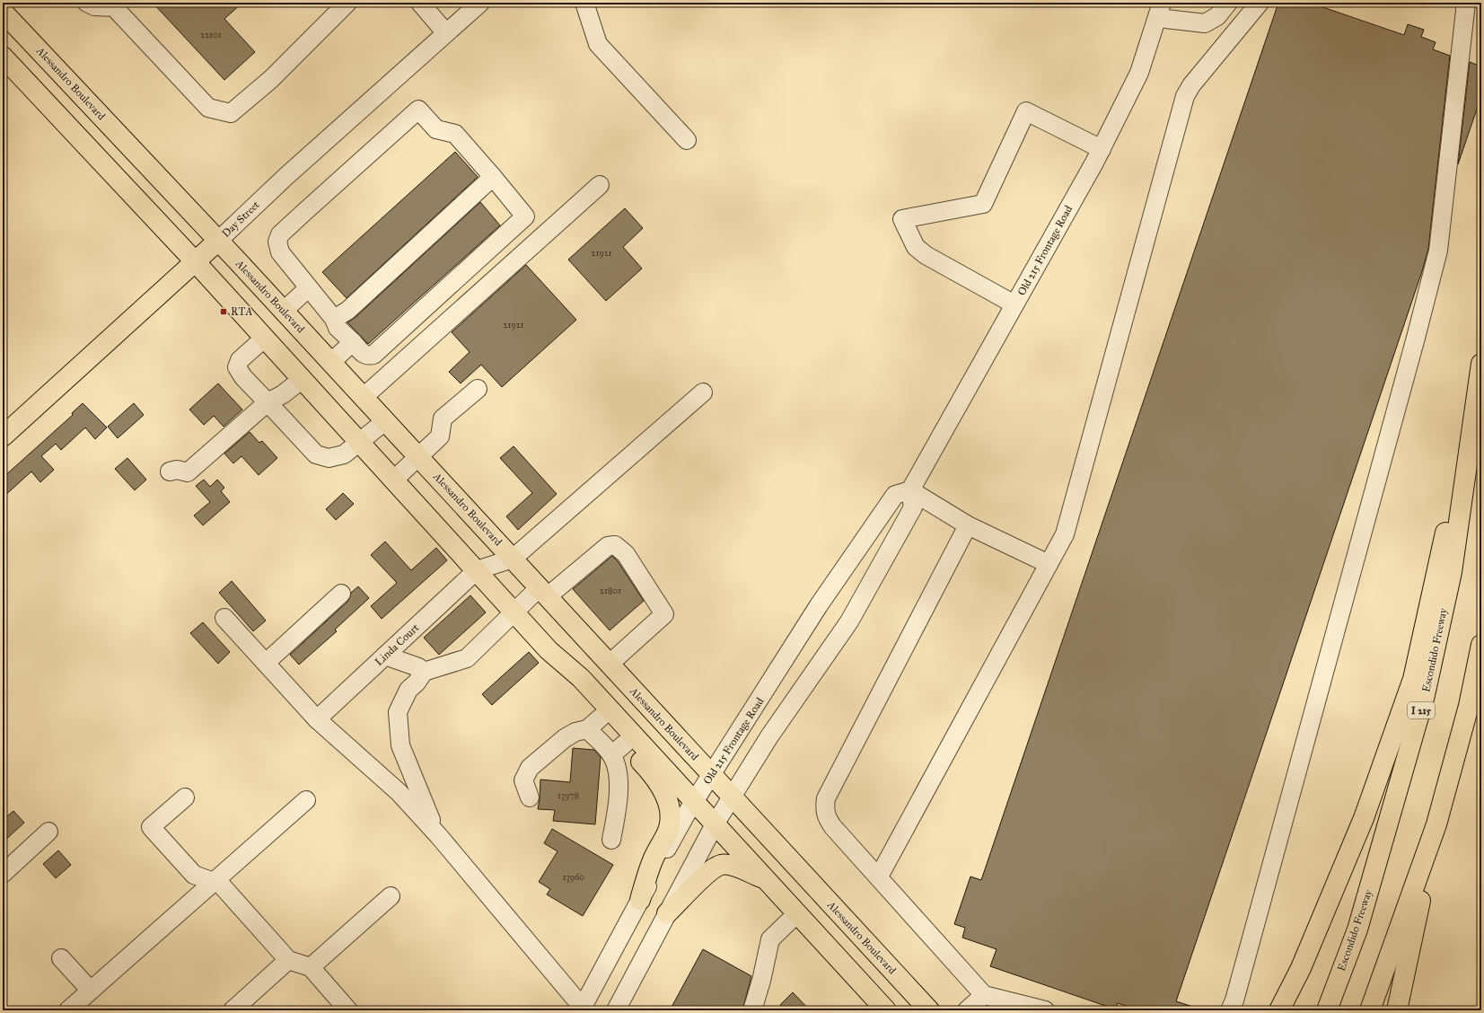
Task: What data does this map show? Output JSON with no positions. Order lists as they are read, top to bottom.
{
  "streets": {
    "main road": [
      "Alessandro Boulevard",
      "Day Street",
      "Escondido Freeway",
      "I 215"
    ],
    "street": ["Old 215 Frontage Road", "Linda Court"]
  },
  "crossings": [
    ["Alessandro Boulevard", "Day Street"],
    ["Alessandro Boulevard", "Old 215 Frontage Road"]
  ],
  "places": {
    "transit": ["RTA"]
  },
  "house_numbers": [
    "22101",
    "21921",
    "21921",
    "21801",
    "13978",
    "13960"
  ]
}
